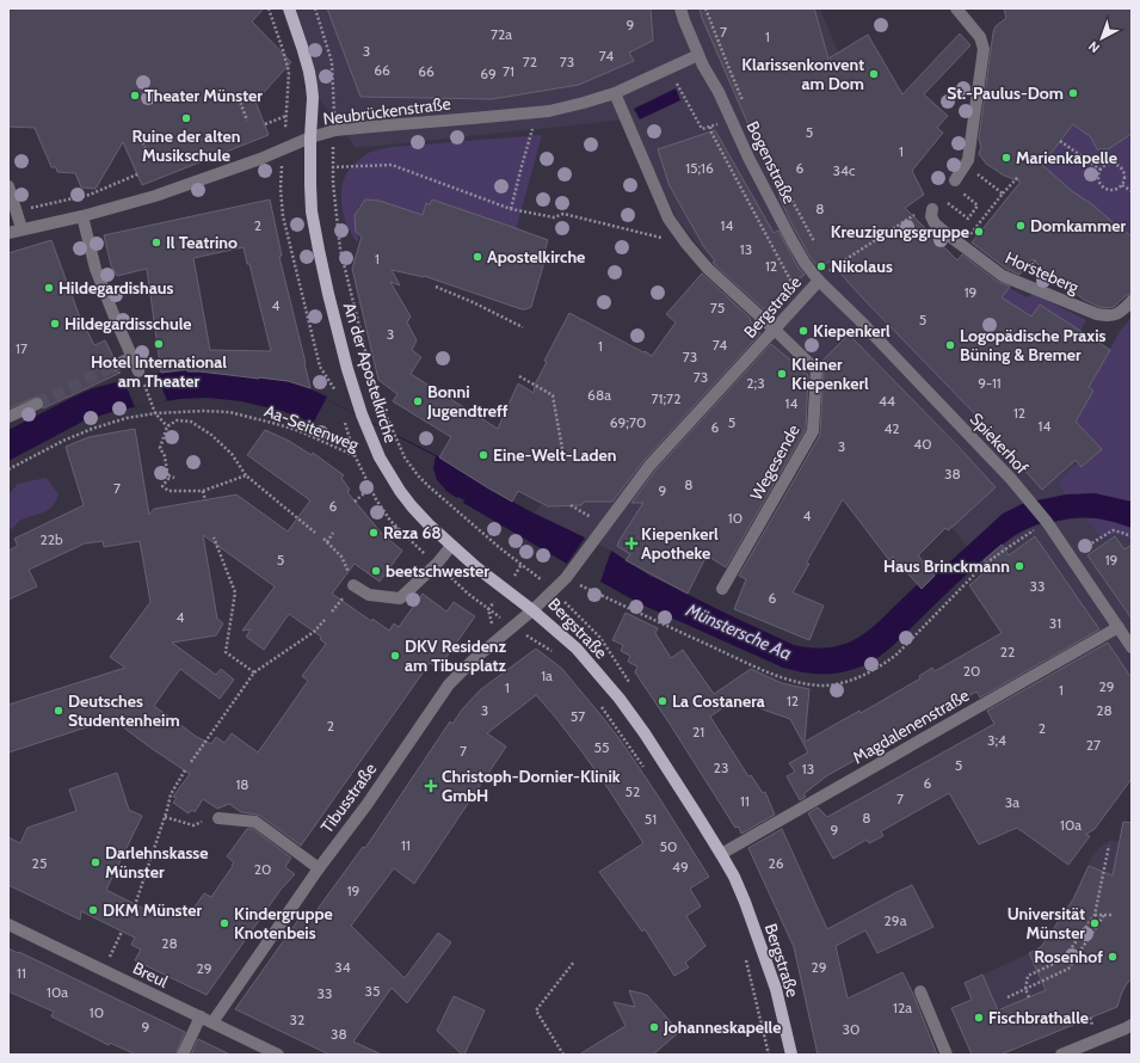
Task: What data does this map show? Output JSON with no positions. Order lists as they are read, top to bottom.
{
  "streets": {
    "main road": ["Bergstraße", "An der Apostelkirche"],
    "street": [
      "Neubrückenstraße",
      "Bogenstraße",
      "Horsteberg",
      "Spiekerhof",
      "Wegesende",
      "Magdalenenstraße",
      "Tibusstraße",
      "Breul"
    ],
    "path": ["Aa-Seitenweg"]
  },
  "crossings": [
    ["Neubrückenstraße", "Bogenstraße"],
    ["Neubrückenstraße", "An der Apostelkirche"],
    ["Bogenstraße", "Bergstraße"],
    ["Bogenstraße", "Spiekerhof"],
    ["Bergstraße", "An der Apostelkirche"],
    ["Bergstraße", "Spiekerhof"],
    ["Bergstraße", "Wegesende"],
    ["Bergstraße", "Magdalenenstraße"],
    ["Bergstraße", "Tibusstraße"],
    ["An der Apostelkirche", "Aa-Seitenweg"],
    ["An der Apostelkirche", "Tibusstraße"],
    ["Spiekerhof", "Magdalenenstraße"],
    ["Tibusstraße", "Breul"]
  ],
  "water": ["Münstersche Aa"],
  "places": {
    "other": [
      "Klarissenkonvent am Dom",
      "St.-Paulus-Dom",
      "Theater Münster",
      "Ruine der alten Musikschule",
      "Marienkapelle",
      "Domkammer",
      "Kreuzigungsgruppe",
      "Il Teatrino",
      "Apostelkirche",
      "Nikolaus",
      "Hildegardishaus",
      "Hildegardisschule",
      "Kiepenkerl",
      "Hotel International am Theater",
      "Logopädische Praxis Büning & Bremer",
      "Kleiner Kiepenkerl",
      "Bonni Jugendtreff",
      "Eine-Welt-Laden",
      "Reza 68",
      "Haus Brinckmann",
      "beetschwester",
      "DKV Residenz am Tibusplatz",
      "La Costanera",
      "Deutsches Studentenheim",
      "Darlehnskasse Münster",
      "DKM Münster",
      "Kindergruppe Knotenbeis",
      "Universität Münster",
      "Rosenhof",
      "Fischbrathalle",
      "Johanneskapelle"
    ],
    "health": ["Kiepenkerl Apotheke", "Christoph-Dornier-Klinik GmbH"]
  },
  "house_numbers": [
    "9",
    "7",
    "72a",
    "1",
    "3",
    "74",
    "72",
    "73",
    "66",
    "66",
    "71",
    "69",
    "5",
    "1",
    "15;16",
    "6",
    "34c",
    "8",
    "2",
    "14",
    "13",
    "1",
    "12",
    "19",
    "4",
    "75",
    "5",
    "3",
    "74",
    "1",
    "17",
    "73",
    "73",
    "2;3",
    "9-11",
    "68a",
    "71;72",
    "44",
    "14",
    "12",
    "69;70",
    "5",
    "14",
    "6",
    "42",
    "40",
    "3",
    "38",
    "8",
    "7",
    "9",
    "6",
    "4",
    "10",
    "22b",
    "5",
    "19",
    "33",
    "6",
    "4",
    "31",
    "22",
    "20",
    "1a",
    "29",
    "1",
    "1",
    "12",
    "3",
    "28",
    "57",
    "2",
    "2",
    "21",
    "3;4",
    "27",
    "55",
    "7",
    "5",
    "23",
    "13",
    "6",
    "18",
    "52",
    "7",
    "11",
    "3a",
    "8",
    "51",
    "10a",
    "9",
    "11",
    "50",
    "25",
    "26",
    "49",
    "20",
    "19",
    "29a",
    "28",
    "34",
    "29",
    "29",
    "11",
    "35",
    "10a",
    "33",
    "12a",
    "10",
    "32",
    "9",
    "30",
    "38"
  ],
  "north": "bottom left"
}
